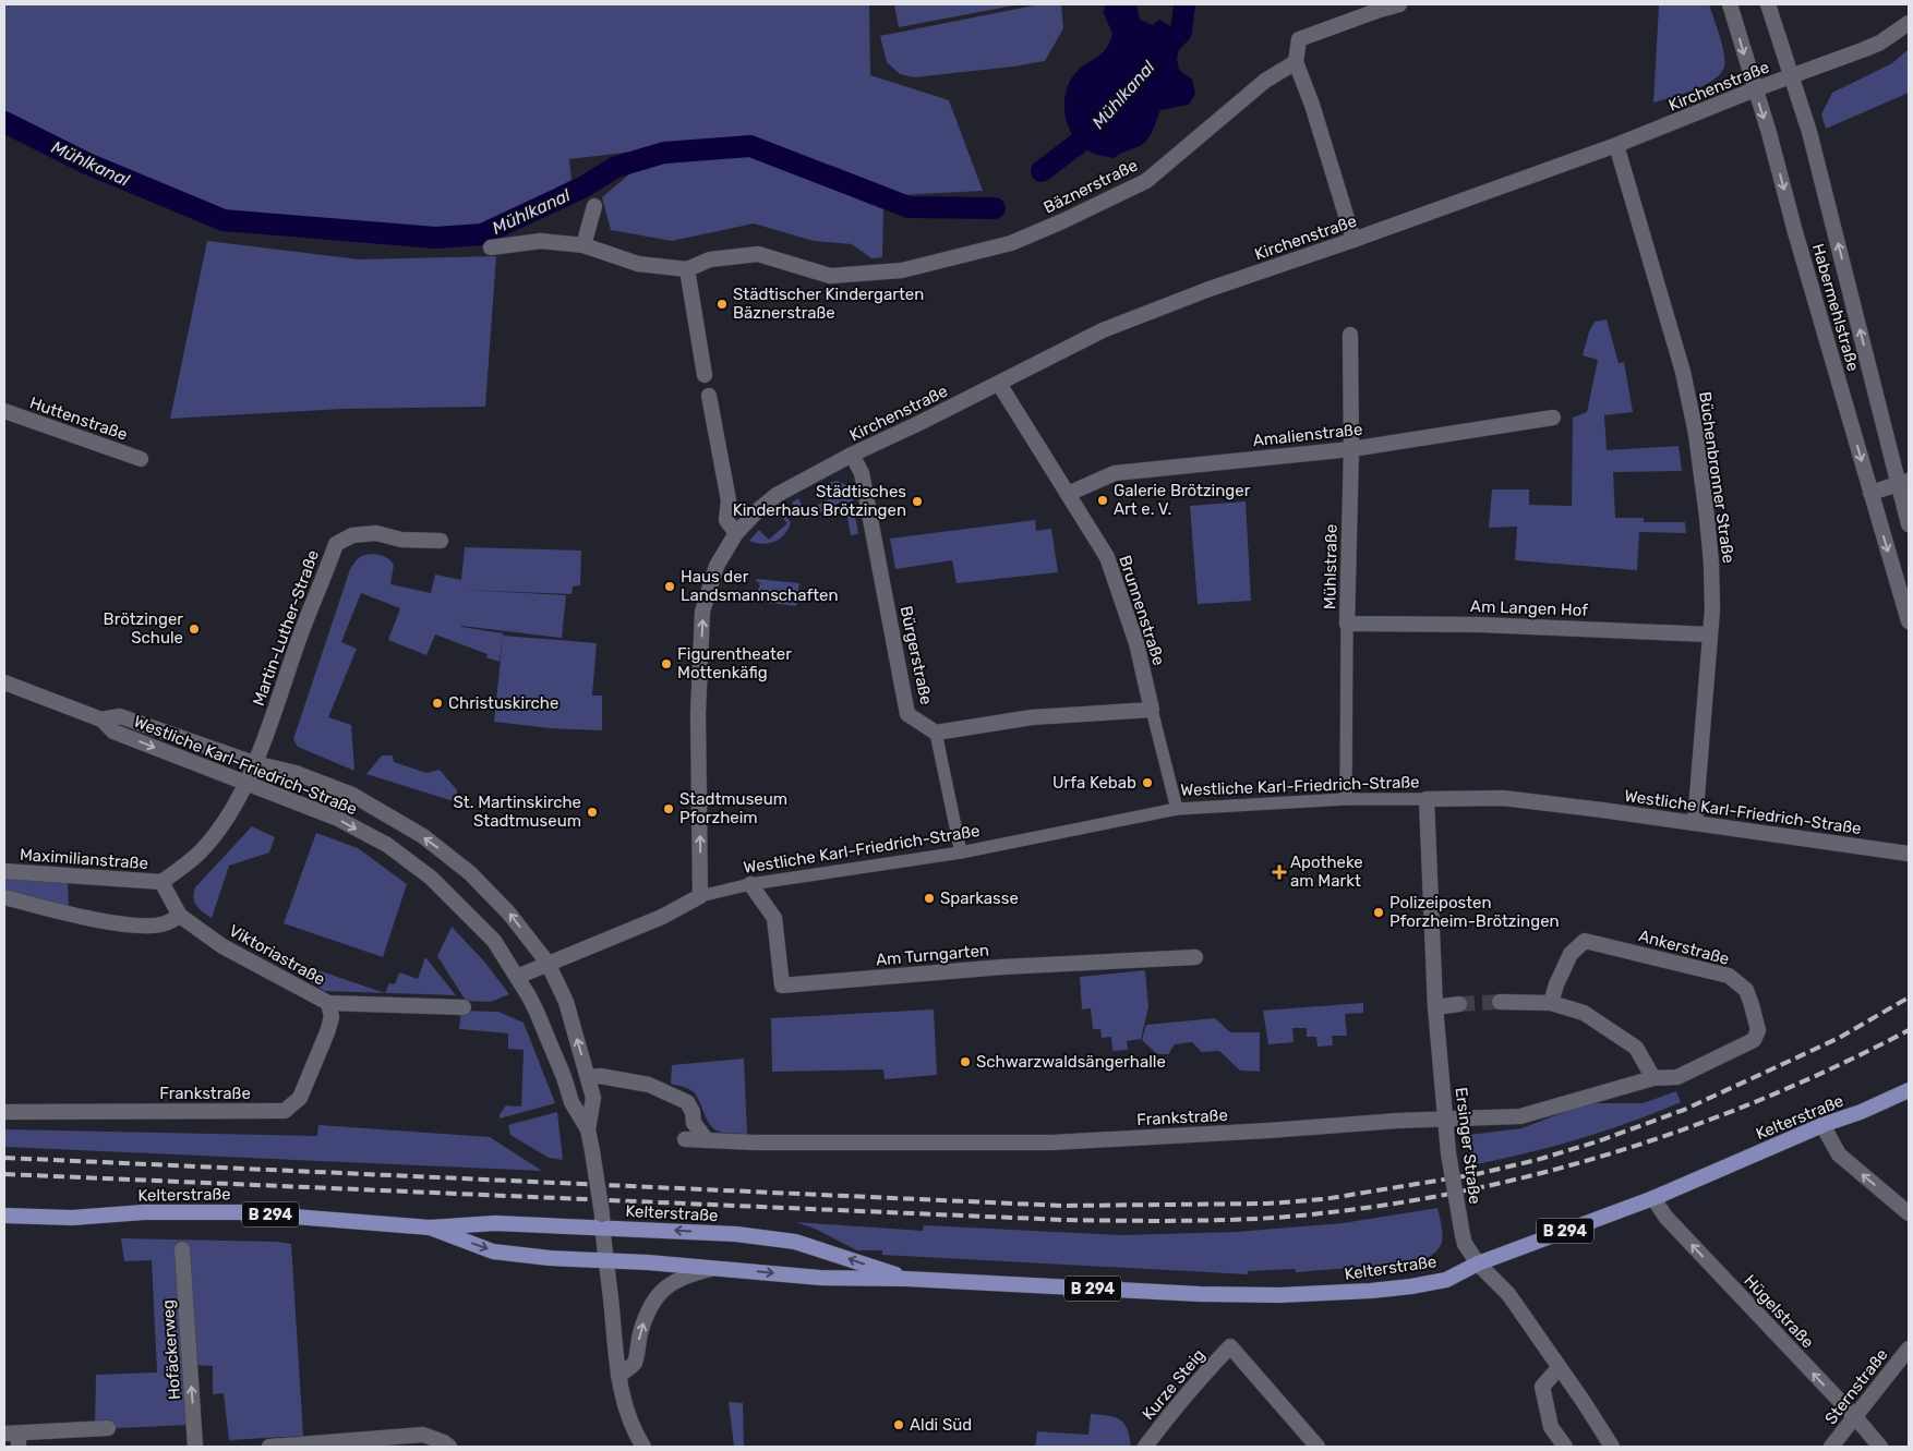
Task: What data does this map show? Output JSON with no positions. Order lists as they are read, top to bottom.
{
  "streets": {
    "main road": ["Kelterstraße", "B 294"],
    "street": [
      "Kirchenstraße",
      "Bäznerstraße",
      "Habermehlstraße",
      "Huttenstraße",
      "Amalienstraße",
      "Büchenbronner Straße",
      "Mühlstraße",
      "Am Langen Hof",
      "Brunnenstraße",
      "Martin-Luther-Straße",
      "Bürgerstraße",
      "Westliche Karl-Friedrich-Straße",
      "Maximilianstraße",
      "Ankerstraße",
      "Viktoriastraße",
      "Am Turngarten",
      "Frankstraße",
      "Ersinger Straße",
      "Hügelstraße",
      "Hofäckerweg",
      "Kurze Steig",
      "Sternstraße"
    ]
  },
  "crossings": [
    ["Kirchenstraße", "Habermehlstraße"],
    ["Kirchenstraße", "Büchenbronner Straße"],
    ["Kirchenstraße", "Brunnenstraße"],
    ["Kirchenstraße", "Bürgerstraße"],
    ["Kirchenstraße", "Westliche Karl-Friedrich-Straße"],
    ["Amalienstraße", "Mühlstraße"],
    ["Amalienstraße", "Brunnenstraße"],
    ["Büchenbronner Straße", "Am Langen Hof"],
    ["Büchenbronner Straße", "Westliche Karl-Friedrich-Straße"],
    ["Mühlstraße", "Am Langen Hof"],
    ["Mühlstraße", "Westliche Karl-Friedrich-Straße"],
    ["Brunnenstraße", "Westliche Karl-Friedrich-Straße"],
    ["Martin-Luther-Straße", "Westliche Karl-Friedrich-Straße"],
    ["Martin-Luther-Straße", "Maximilianstraße"],
    ["Westliche Karl-Friedrich-Straße", "Maximilianstraße"],
    ["Westliche Karl-Friedrich-Straße", "Am Turngarten"],
    ["Westliche Karl-Friedrich-Straße", "Kelterstraße"],
    ["Westliche Karl-Friedrich-Straße", "Ersinger Straße"],
    ["Maximilianstraße", "Viktoriastraße"],
    ["Ankerstraße", "Frankstraße"],
    ["Viktoriastraße", "Frankstraße"],
    ["Frankstraße", "Ersinger Straße"],
    ["Kelterstraße", "Ersinger Straße"],
    ["Kelterstraße", "Hügelstraße"],
    ["Hügelstraße", "Sternstraße"]
  ],
  "one_way": ["Hügelstraße", "Hofäckerweg"],
  "water": ["Mühlkanal"],
  "places": {
    "other": [
      "Städtischer Kindergarten Bäznerstraße",
      "Galerie Brötzinger Art e. V.",
      "Städtisches Kinderhaus Brötzingen",
      "Haus der Landsmannschaften",
      "Brötzinger Schule",
      "Figurentheater Mottenkäfig",
      "Christuskirche",
      "Urfa Kebab",
      "Stadtmuseum Pforzheim",
      "St. Martinskirche Stadtmuseum",
      "Sparkasse",
      "Polizeiposten Pforzheim-Brötzingen",
      "Schwarzwaldsängerhalle",
      "Aldi Süd"
    ],
    "health": ["Apotheke am Markt"]
  }
}
